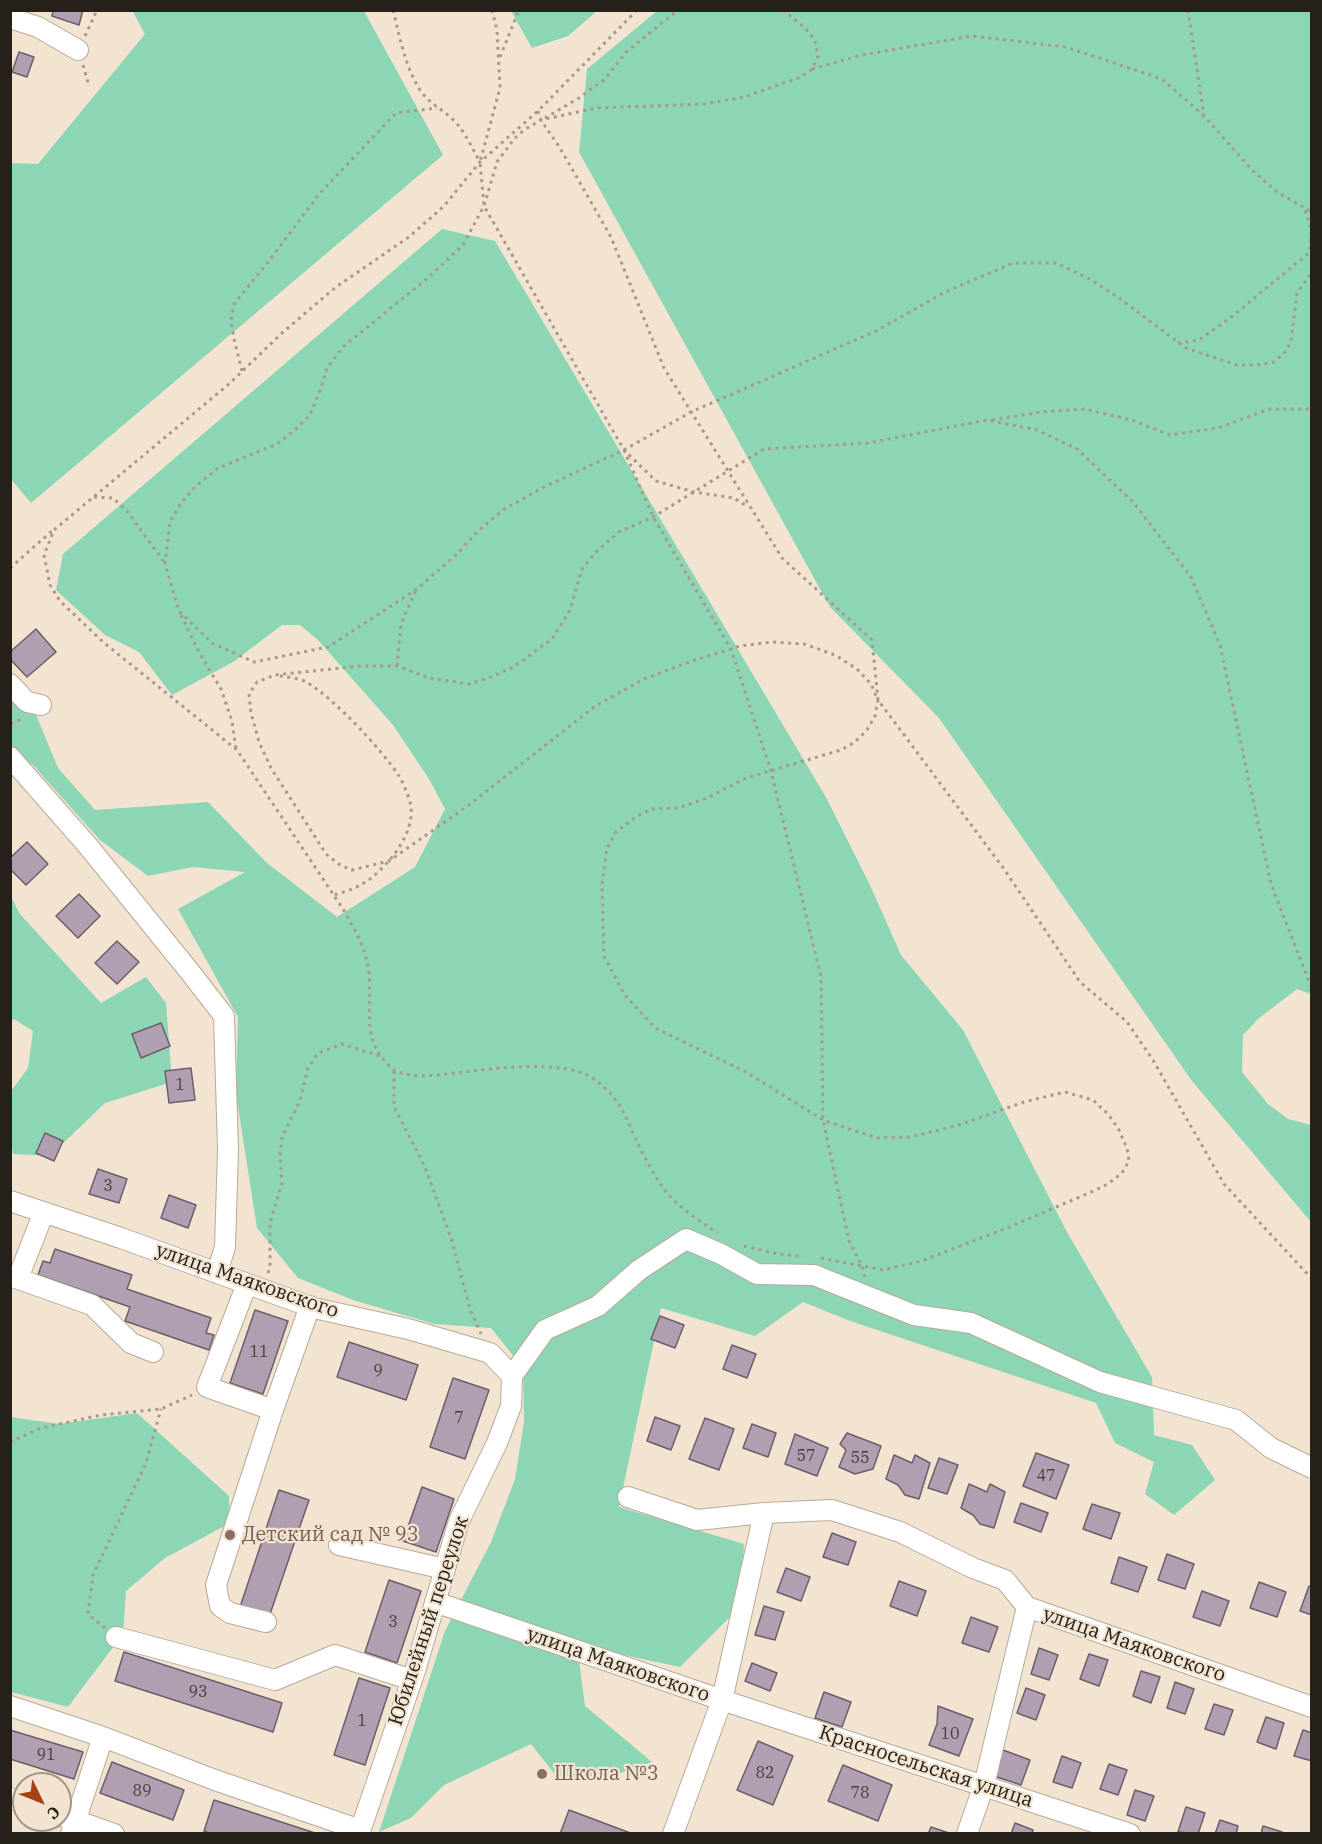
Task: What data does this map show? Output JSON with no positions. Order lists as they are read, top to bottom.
{
  "streets": {
    "street": ["улица Маяковского", "Юбилейный переулок", "Красносельская улица"]
  },
  "crossings": [
    ["улица Маяковского", "Юбилейный переулок"],
    ["улица Маяковского", "Красносельская улица"]
  ],
  "places": ["Детский сад № 93", "Школа №3"],
  "house_numbers": [
    "1",
    "3",
    "11",
    "9",
    "7",
    "57",
    "55",
    "47",
    "3",
    "93",
    "1",
    "10",
    "91",
    "82",
    "89",
    "78"
  ],
  "north": "bottom right"
}
